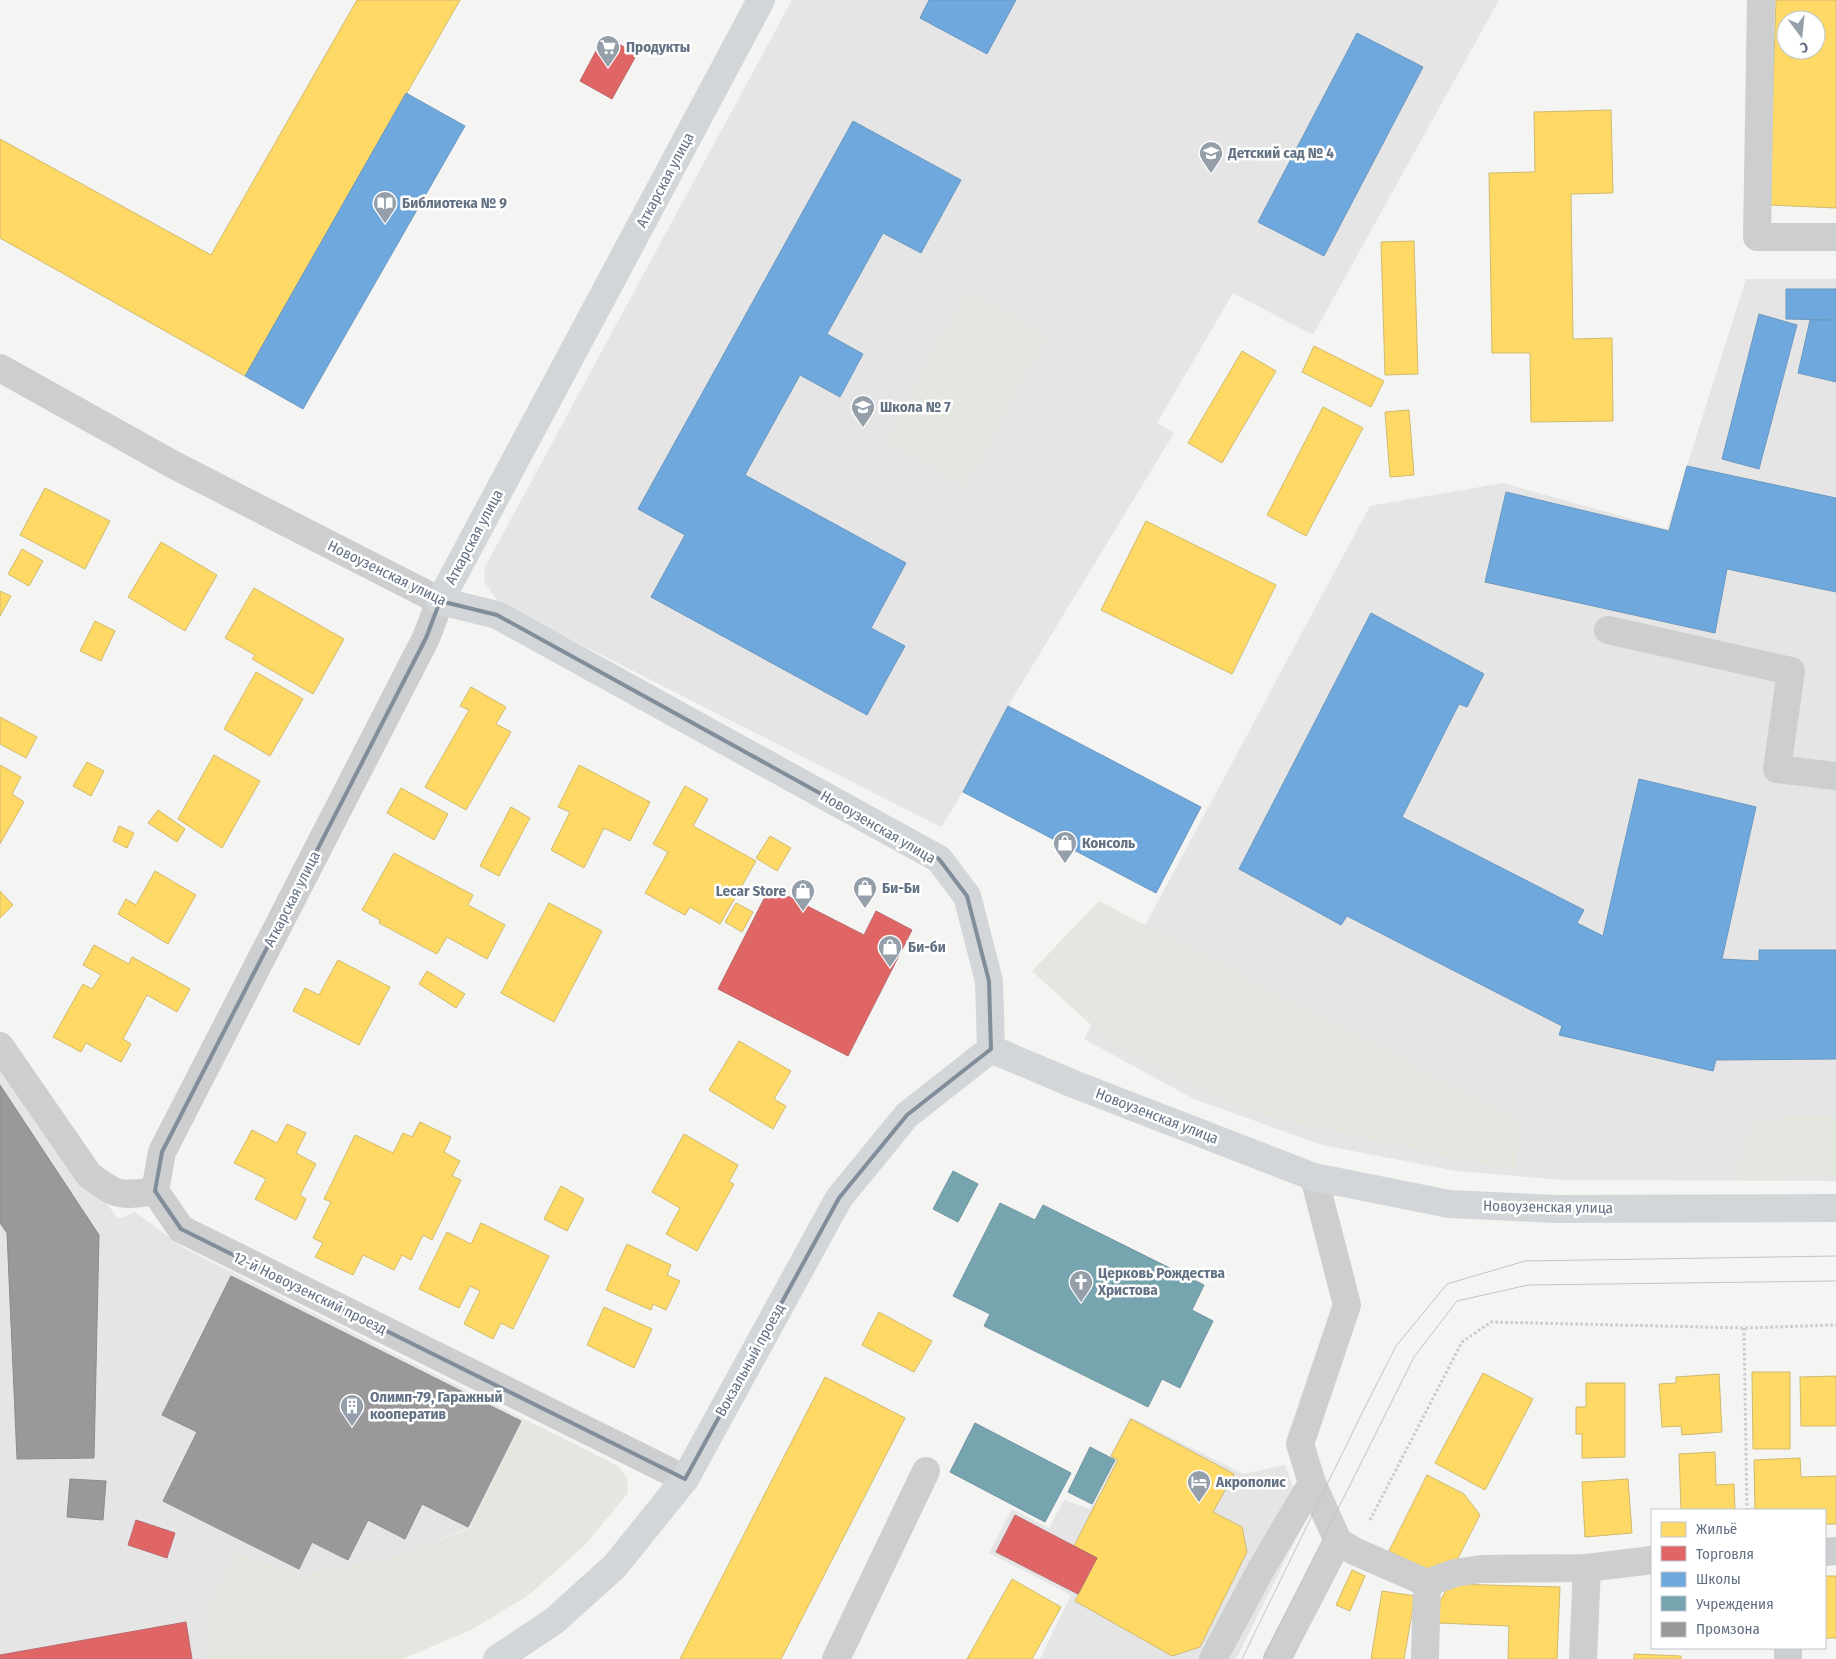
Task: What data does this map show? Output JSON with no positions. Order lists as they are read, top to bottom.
{
  "streets": {
    "main road": ["Аткарская улица", "Новоузенская улица", "Вокзальный проезд"],
    "street": ["12-й Новоузенский проезд"]
  },
  "crossings": [
    ["Аткарская улица", "Новоузенская улица"],
    ["Аткарская улица", "12-й Новоузенский проезд"],
    ["Новоузенская улица", "Вокзальный проезд"],
    ["12-й Новоузенский проезд", "Вокзальный проезд"]
  ],
  "places": {
    "supermarket": ["Продукты"],
    "school or university": ["Детский сад № 4", "Школа № 7"],
    "library": ["Библиотека № 9"],
    "shop": [
      "Консоль",
      "Би-Би",
      "Lecar Store",
      "Би-би"
    ],
    "church": ["Церковь Рождества Христова"],
    "building": ["Олимп-79, Гаражный кооператив"],
    "hotel": ["Акрополис"]
  },
  "legend": [
    "Жильё",
    "Торговля",
    "Школы",
    "Учреждения",
    "Промзона"
  ],
  "north": "bottom"
}
